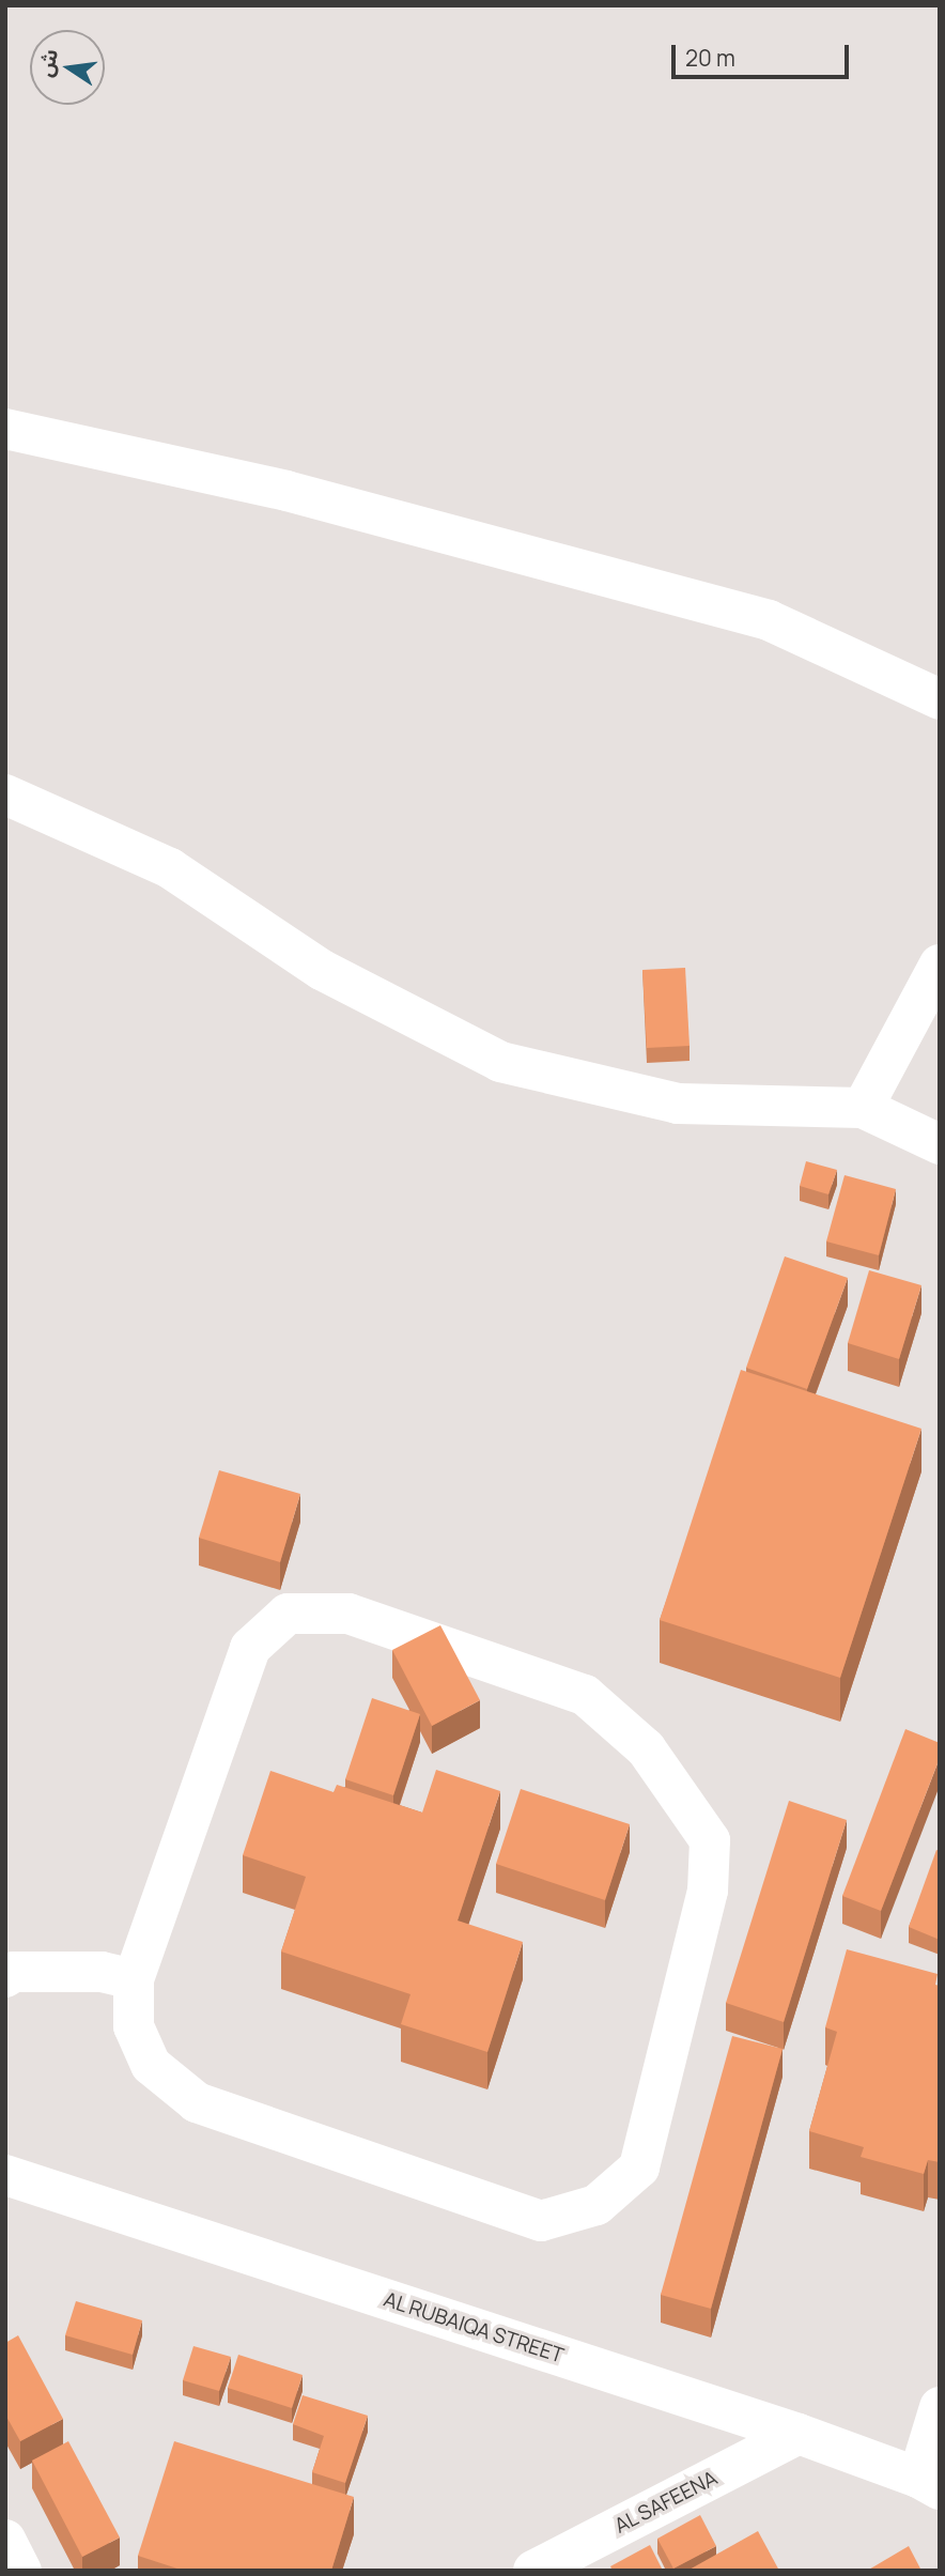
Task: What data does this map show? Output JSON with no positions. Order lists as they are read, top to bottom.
{
  "streets": {
    "street": ["AL RUBAIQA STREET", "AL SAFEENA"]
  },
  "crossings": [
    ["AL RUBAIQA STREET", "AL SAFEENA"]
  ],
  "scale_bar": "20 m",
  "north": "left"
}
